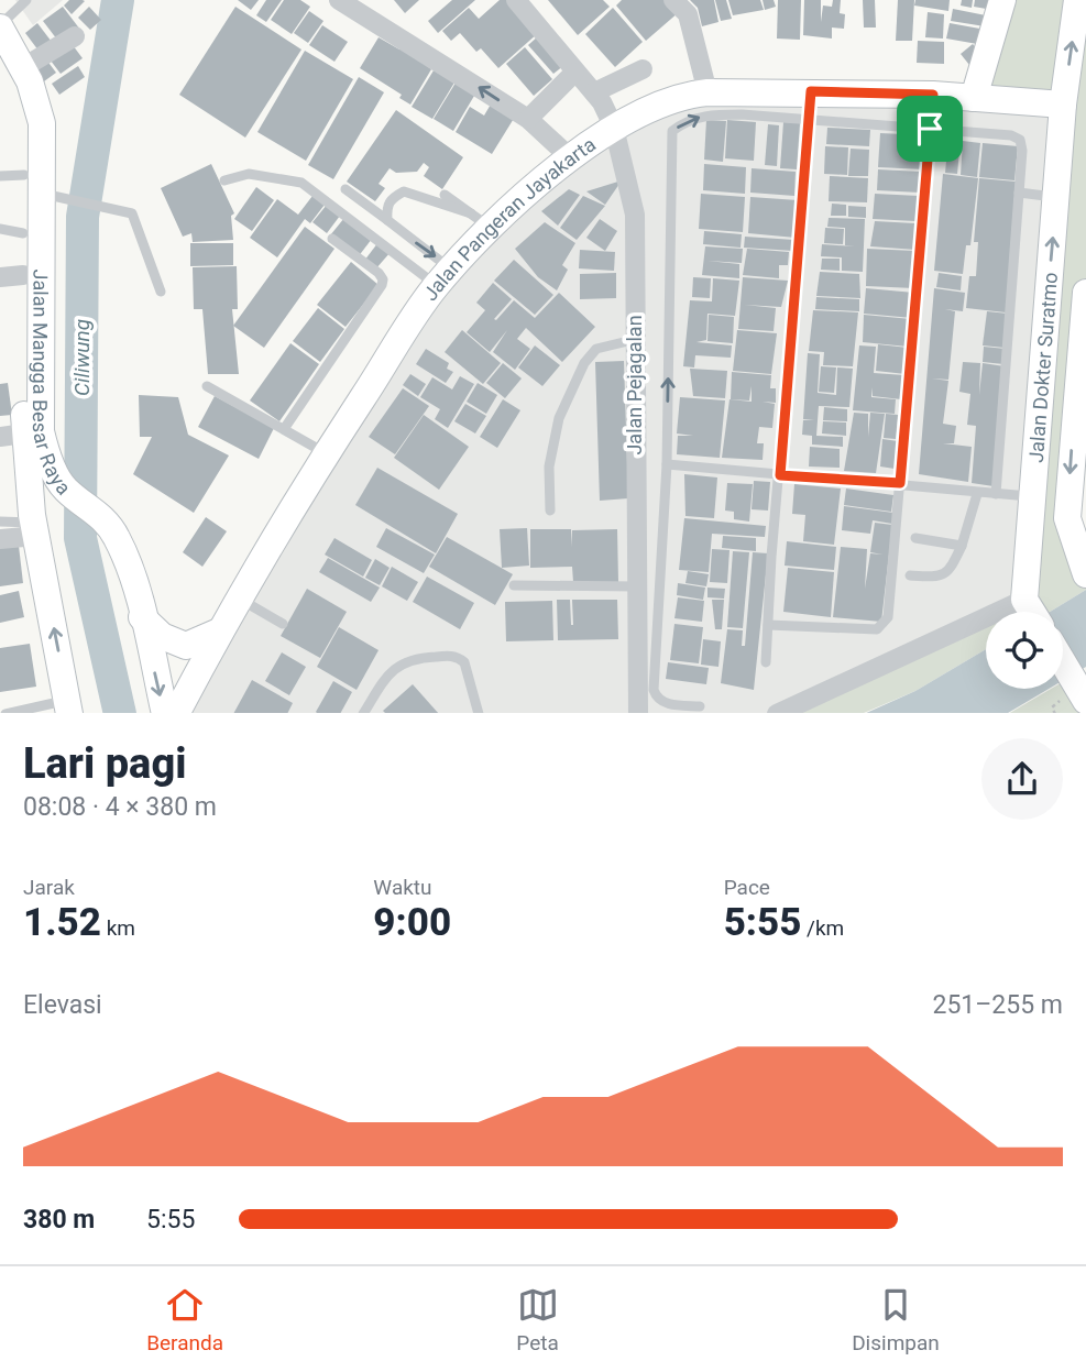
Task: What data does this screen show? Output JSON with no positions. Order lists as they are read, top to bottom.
{
  "streets": {
    "main road": ["Jalan Pangeran Jayakarta", "Jalan Dokter Suratmo", "Jalan Mangga Besar Raya"],
    "street": ["Jalan Pejagalan"]
  },
  "crossings": [
    ["Jalan Pangeran Jayakarta", "Jalan Dokter Suratmo"],
    ["Jalan Pangeran Jayakarta", "Jalan Pejagalan"]
  ],
  "water": ["Ciliwung"],
  "page": {
    "heading": ["Lari pagi", "08:08 · 4 × 380 m"],
    "stats": [
      ["Jarak", "1.52 km"],
      ["Waktu", "9:00"],
      ["Pace", "5:55 /km"]
    ],
    "chart": ["Elevasi", "251–255 m"],
    "list": [
      {
        "name": "380 m",
        "note": "5:55"
      }
    ],
    "tabs": ["Beranda", "Peta", "Disimpan"]
  }
}
